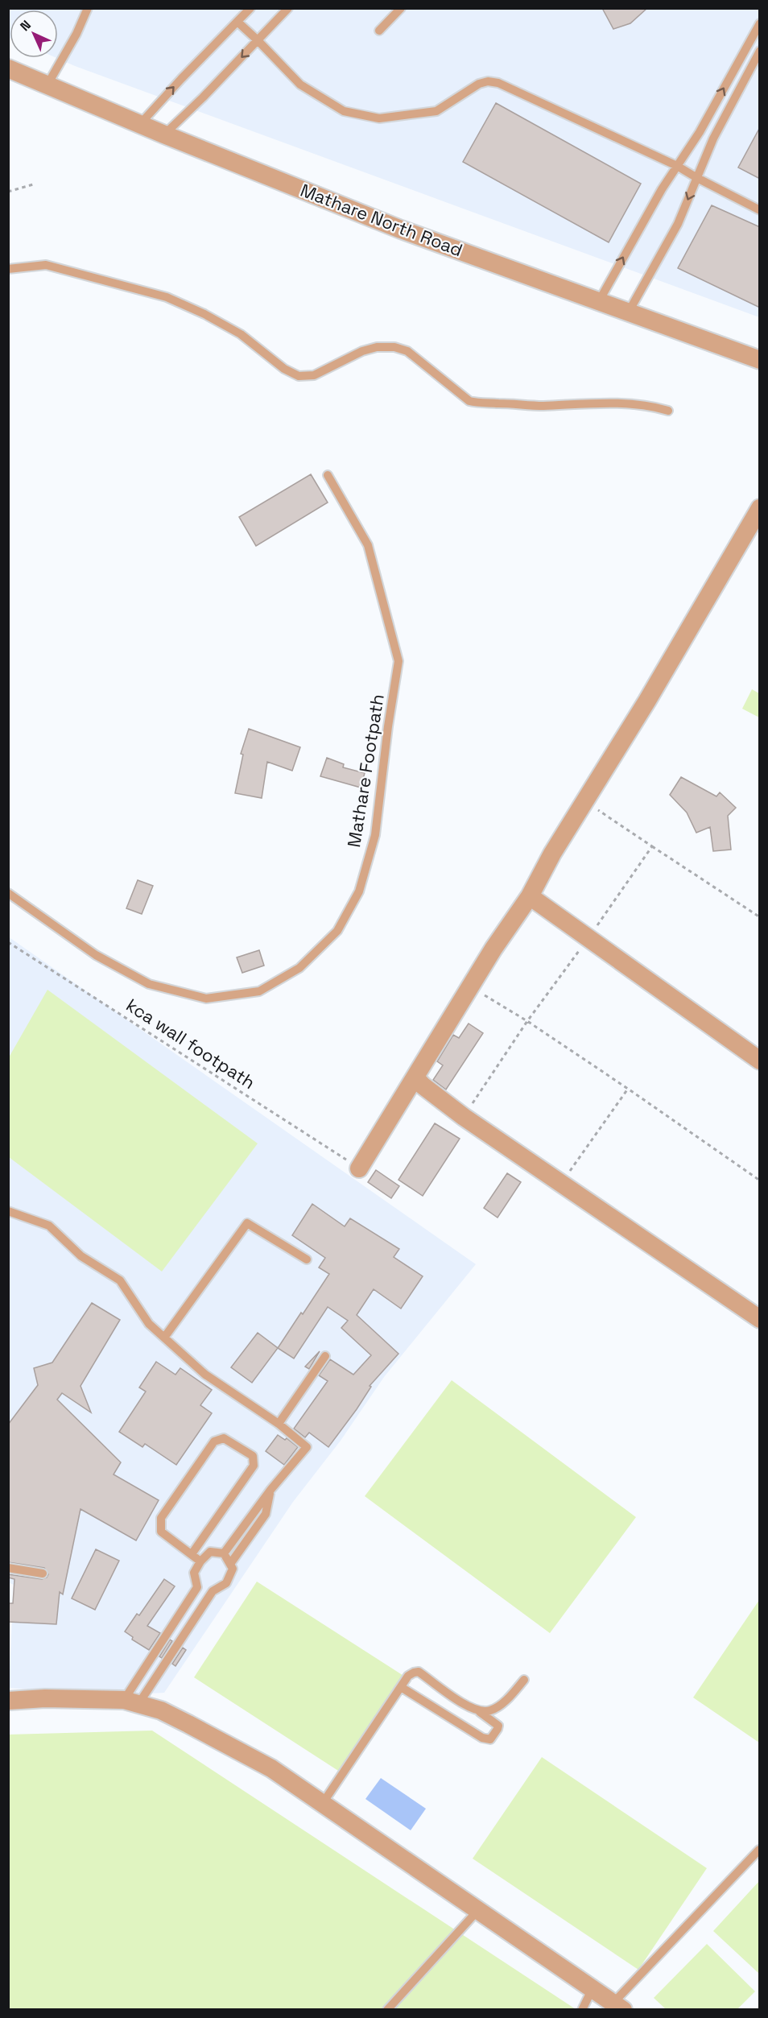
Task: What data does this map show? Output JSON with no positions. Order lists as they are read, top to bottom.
{
  "streets": {
    "street": ["Mathare North Road"],
    "lane": ["Mathare Footpath"],
    "path": ["kca wall footpath"]
  },
  "north": "top left"
}
